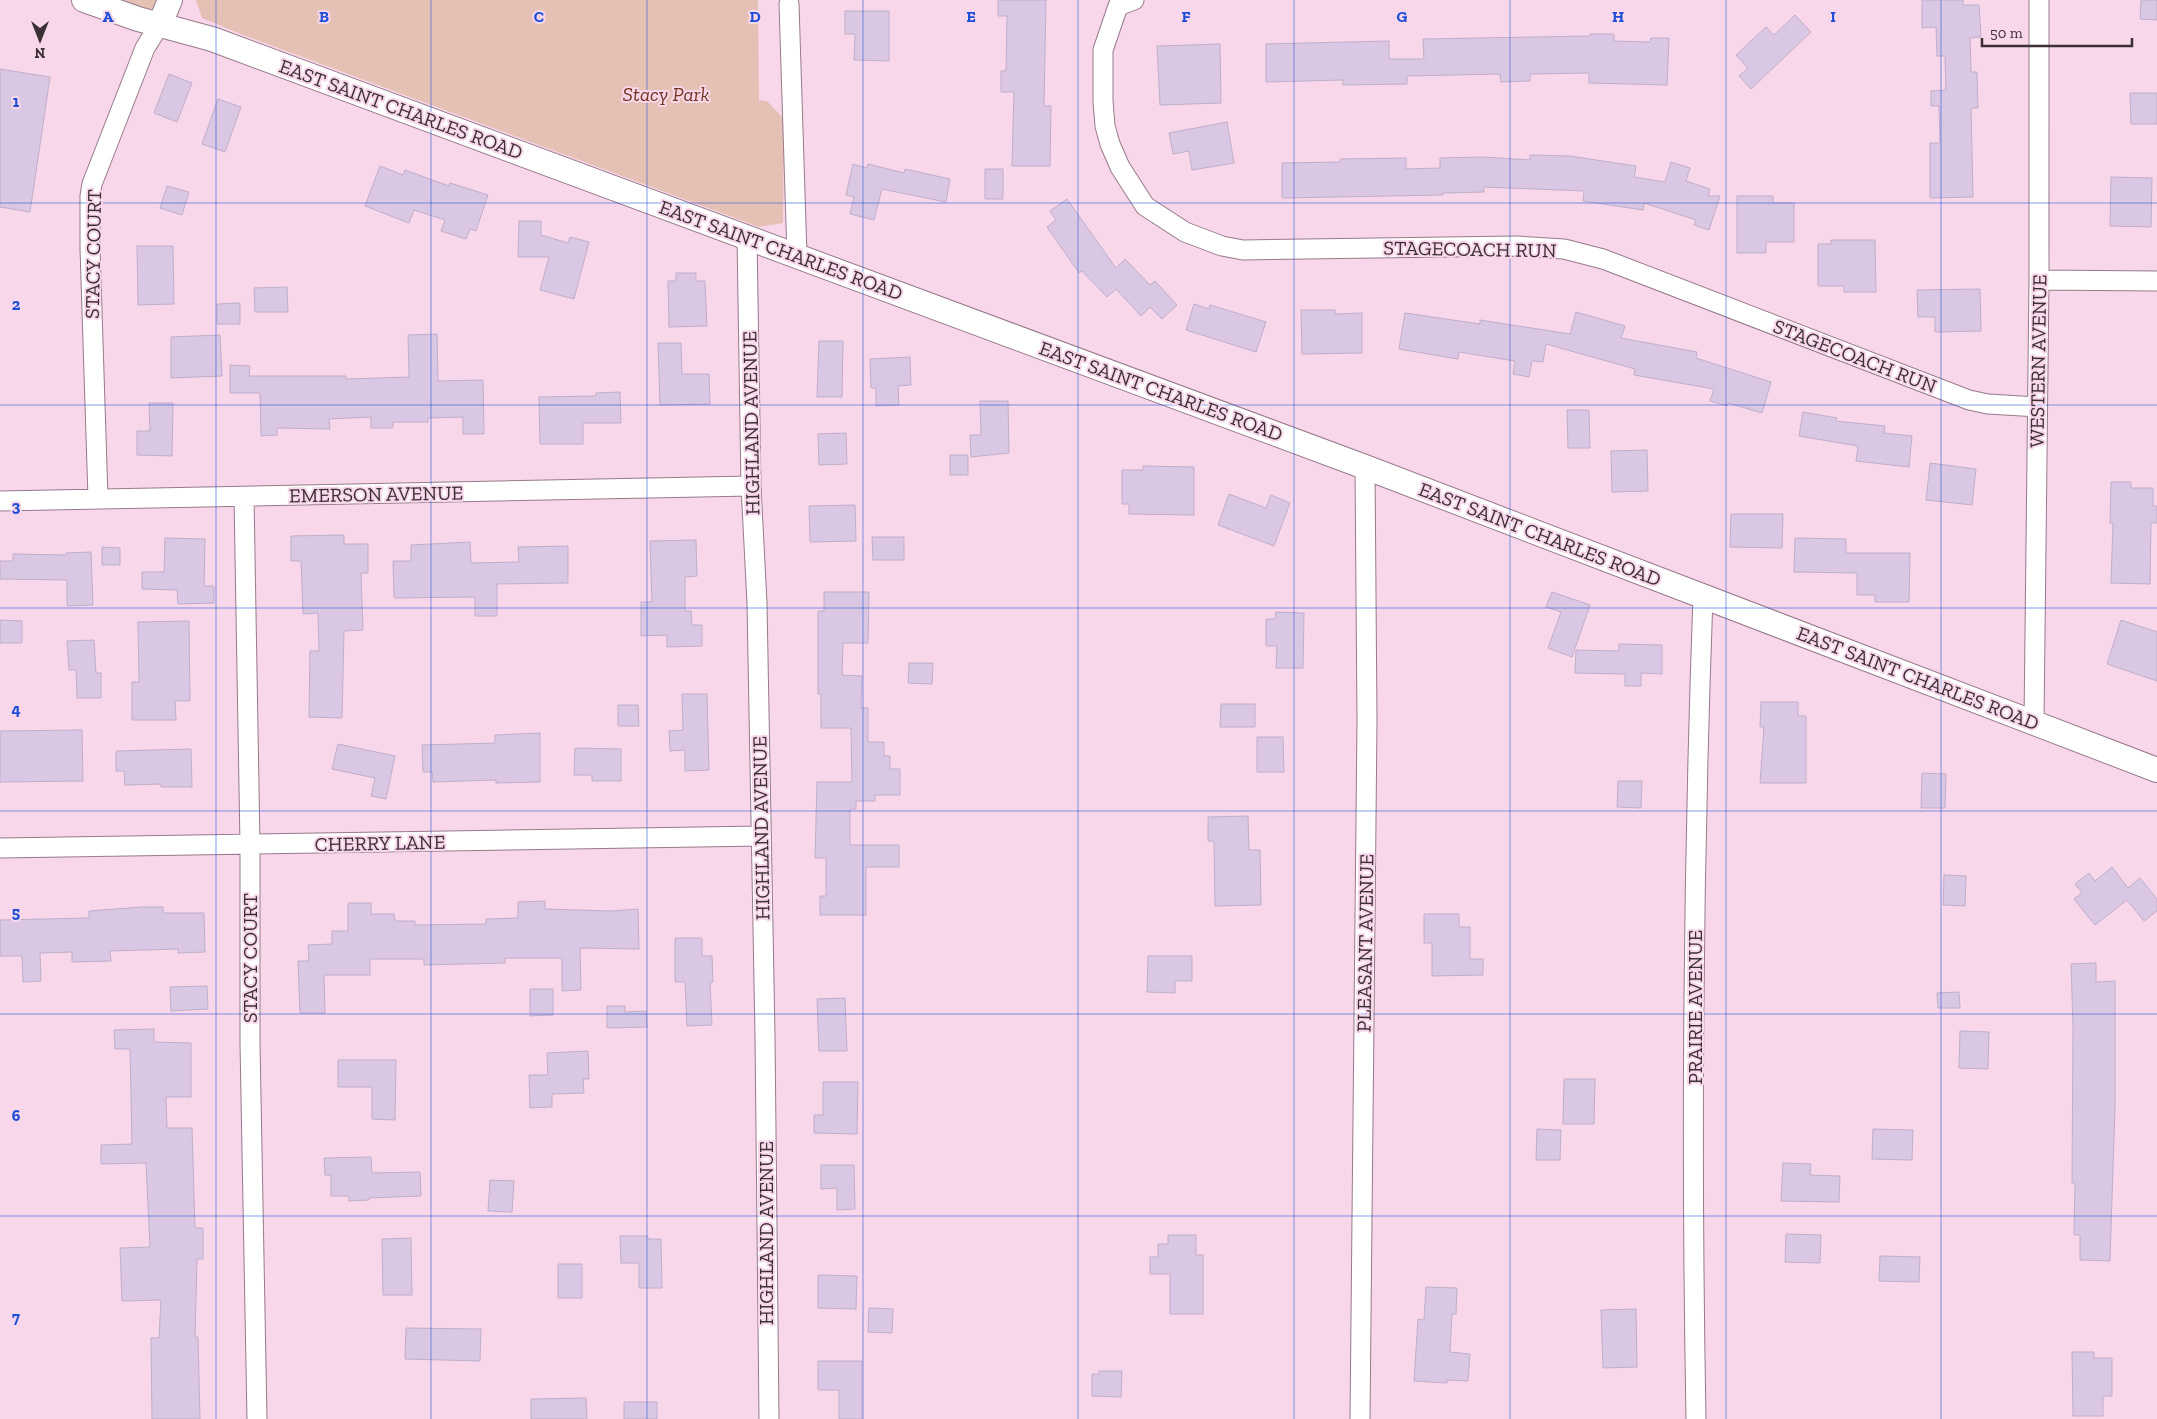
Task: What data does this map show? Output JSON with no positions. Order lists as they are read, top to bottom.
{
  "streets": {
    "street": [
      "EAST SAINT CHARLES ROAD",
      "STAGECOACH RUN",
      "STACY COURT",
      "WESTERN AVENUE",
      "HIGHLAND AVENUE",
      "EMERSON AVENUE",
      "CHERRY LANE",
      "PLEASANT AVENUE",
      "PRAIRIE AVENUE"
    ]
  },
  "crossings": [
    ["EAST SAINT CHARLES ROAD", "STACY COURT"],
    ["EAST SAINT CHARLES ROAD", "WESTERN AVENUE"],
    ["EAST SAINT CHARLES ROAD", "HIGHLAND AVENUE"],
    ["EAST SAINT CHARLES ROAD", "PLEASANT AVENUE"],
    ["EAST SAINT CHARLES ROAD", "PRAIRIE AVENUE"],
    ["STAGECOACH RUN", "WESTERN AVENUE"],
    ["STACY COURT", "EMERSON AVENUE"],
    ["STACY COURT", "CHERRY LANE"],
    ["HIGHLAND AVENUE", "EMERSON AVENUE"],
    ["HIGHLAND AVENUE", "CHERRY LANE"]
  ],
  "parks": ["Stacy Park"],
  "scale_bar": "50 m",
  "north": "bottom",
  "grid": {
    "columns": [
      "A",
      "B",
      "C",
      "D",
      "E",
      "F",
      "G",
      "H",
      "I"
    ],
    "rows": [
      "1",
      "2",
      "3",
      "4",
      "5",
      "6",
      "7"
    ]
  }
}
